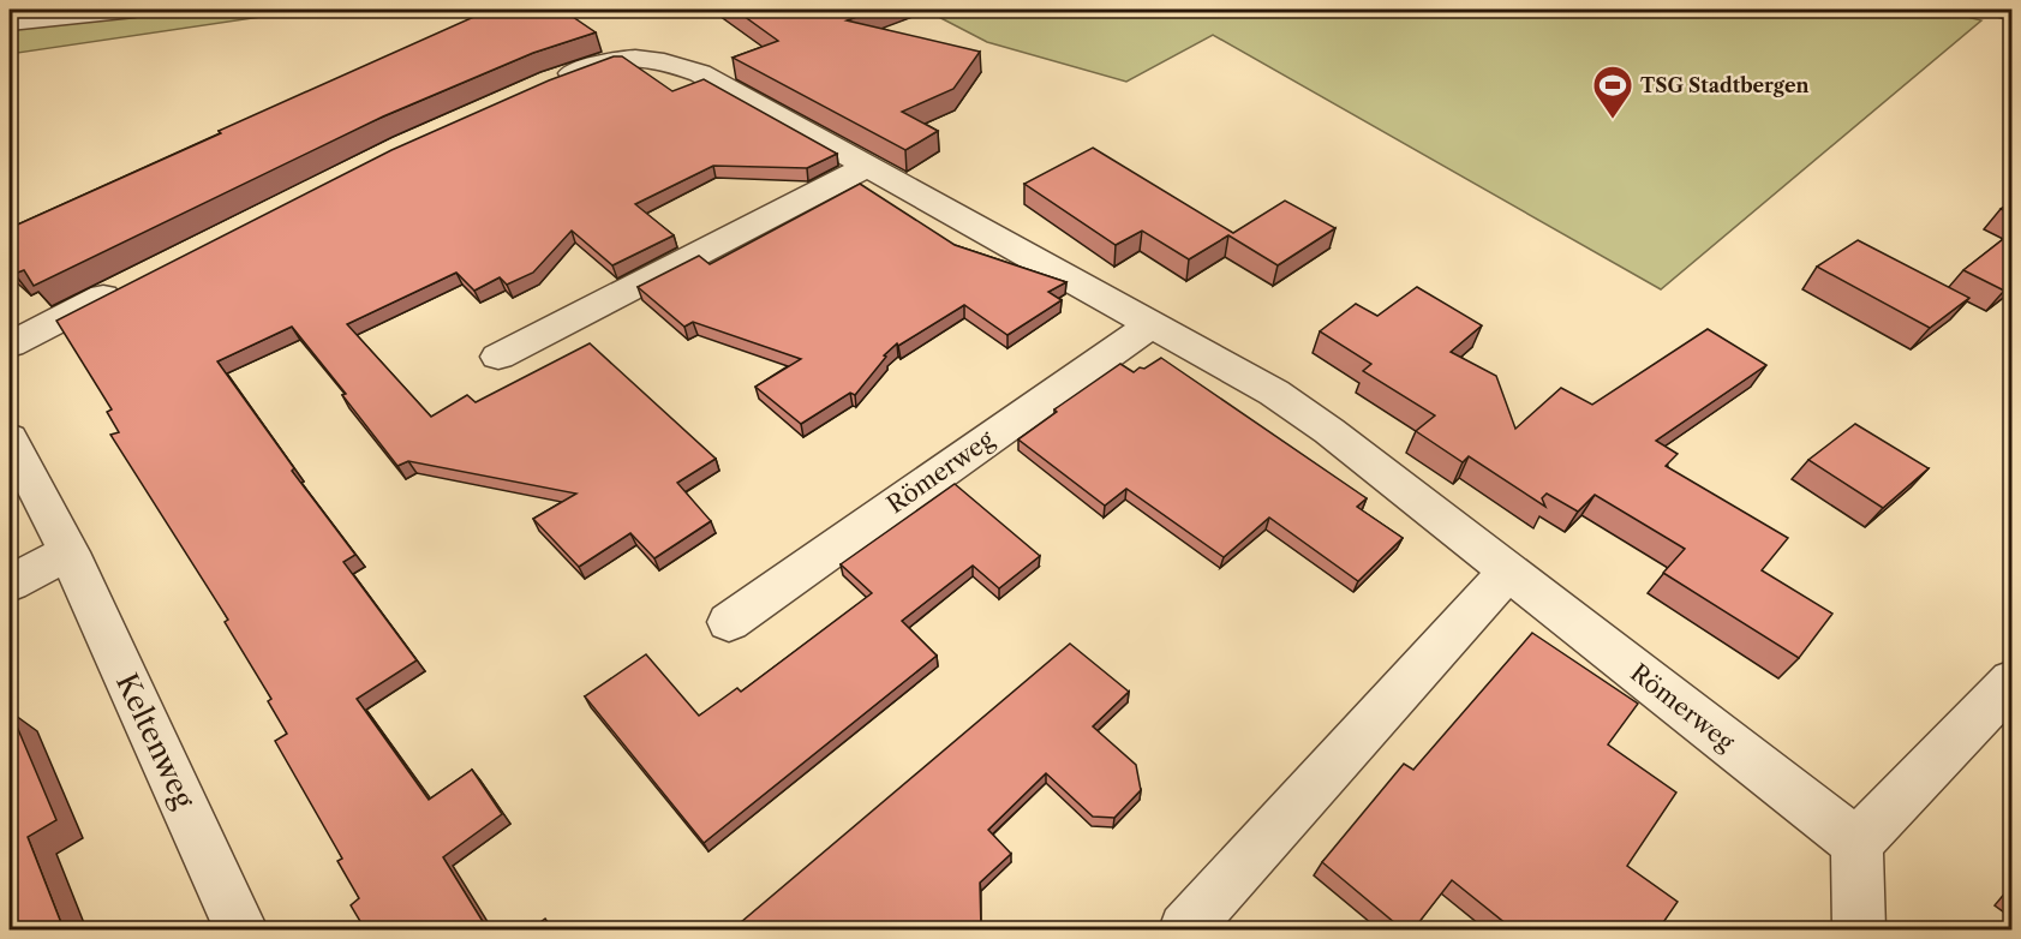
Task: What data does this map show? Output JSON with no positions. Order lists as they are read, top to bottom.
{
  "streets": {
    "street": ["Römerweg", "Keltenweg"]
  },
  "places": {
    "sports": ["TSG Stadtbergen"]
  }
}
